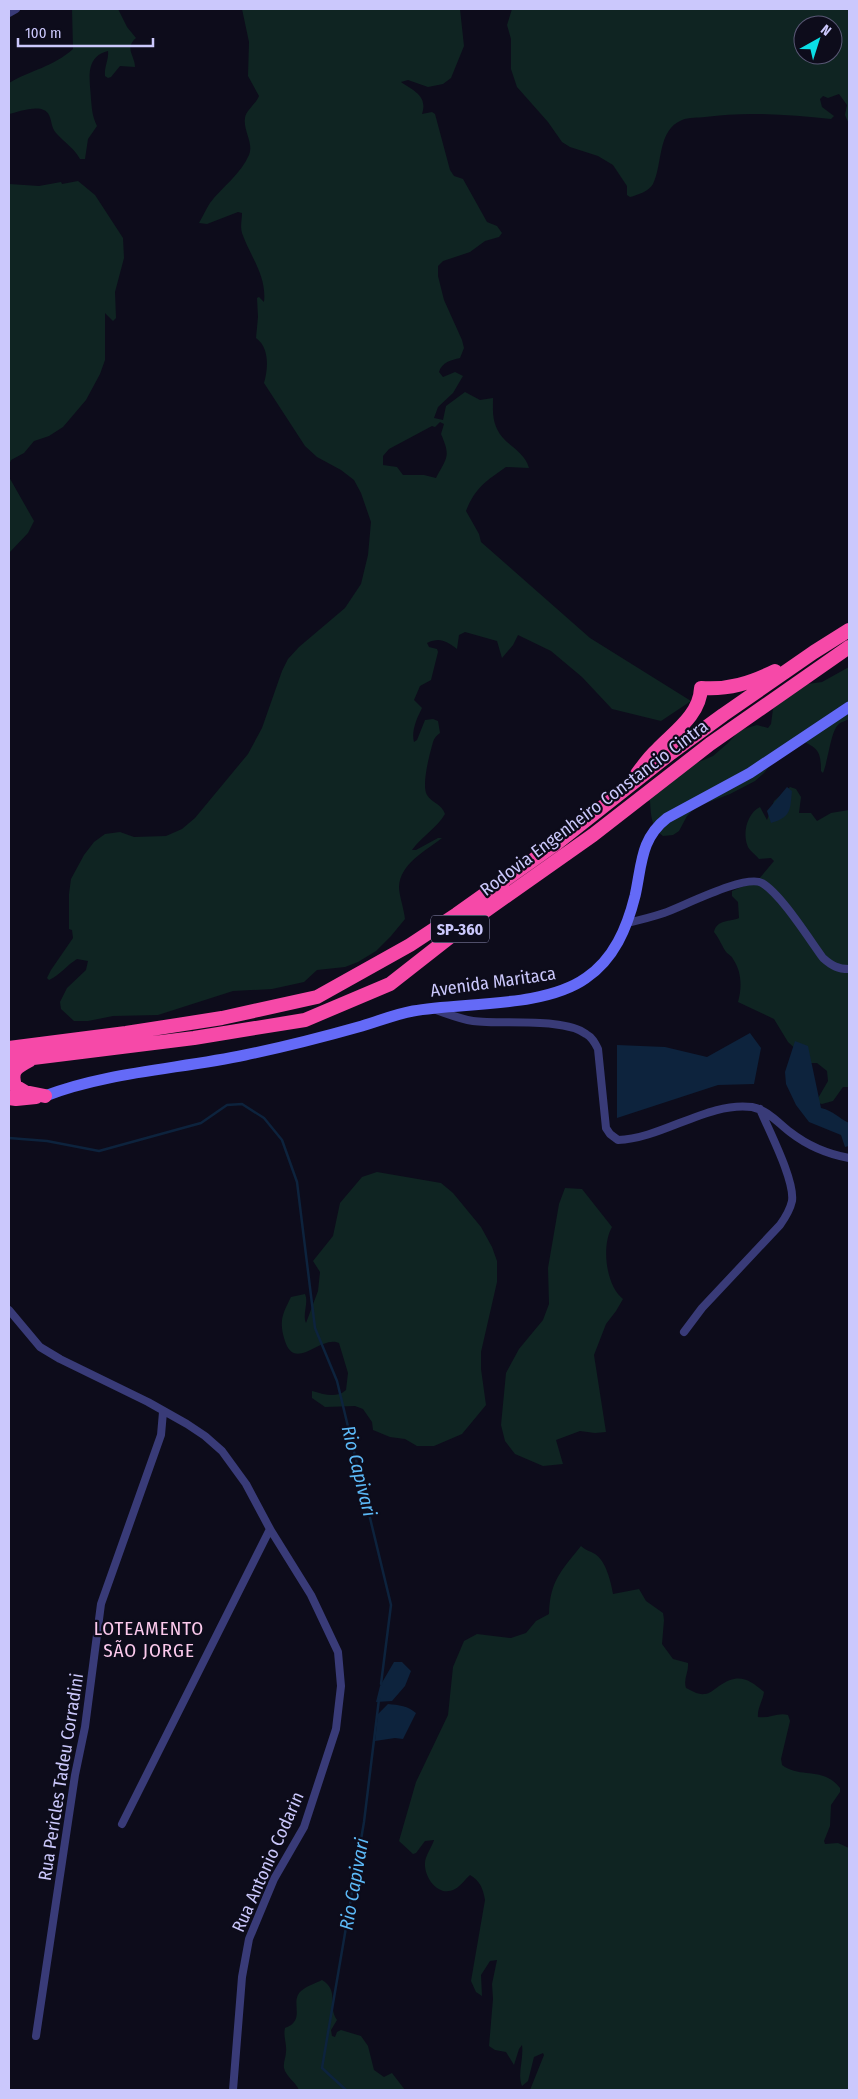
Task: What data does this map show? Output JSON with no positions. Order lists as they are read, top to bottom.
{
  "streets": {
    "highway": ["Rodovia Engenheiro Constancio Cintra", "SP-360"],
    "street": ["Avenida Maritaca", "Rua Pericles Tadeu Corradini", "Rua Antonio Codarin"]
  },
  "crossings": [
    ["Rua Pericles Tadeu Corradini", "Rua Antonio Codarin"]
  ],
  "districts": ["LOTEAMENTO SÃO JORGE"],
  "water": ["Rio Capivari"],
  "scale_bar": "100 m",
  "north": "top right"
}
